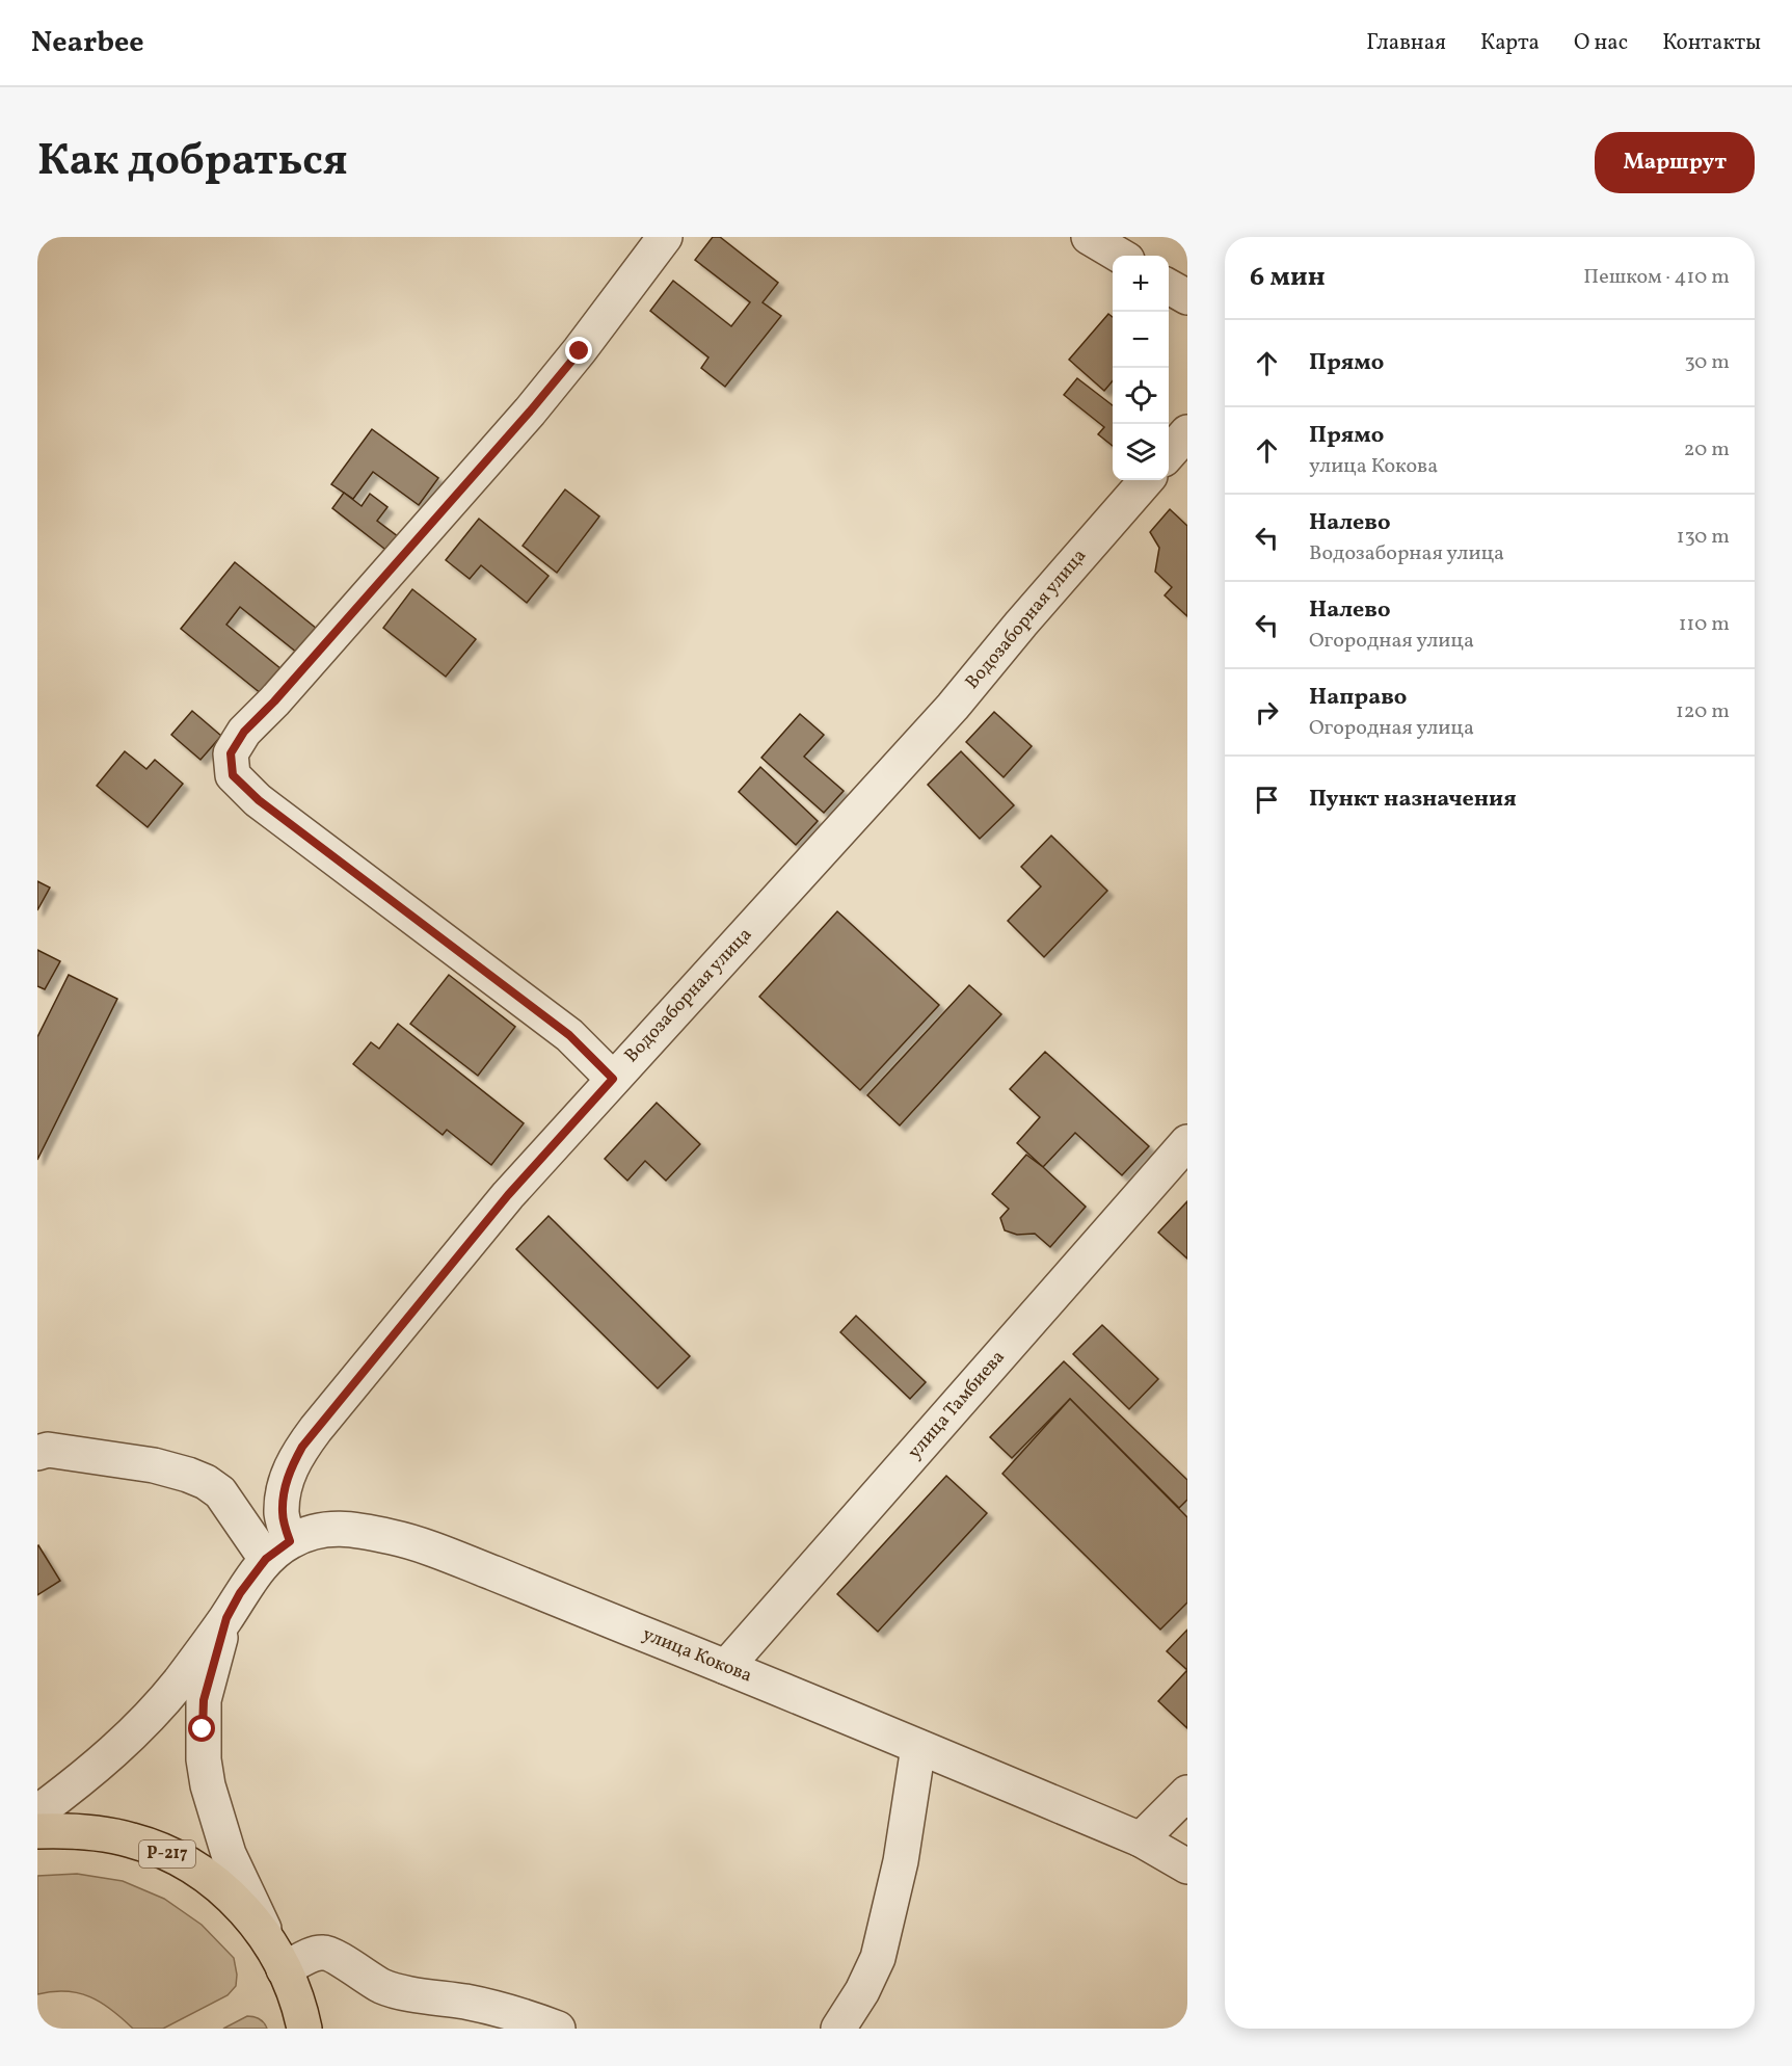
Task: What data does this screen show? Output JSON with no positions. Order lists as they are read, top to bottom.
{
  "streets": {
    "highway": ["Р-217"],
    "street": ["Водозаборная улица", "улица Тамбиева", "улица Кокова"]
  },
  "crossings": [
    ["Водозаборная улица", "улица Кокова"],
    ["улица Тамбиева", "улица Кокова"]
  ],
  "page": {
    "header": "Nearbee",
    "nav": [
      "Главная",
      "Карта",
      "О нас",
      "Контакты"
    ],
    "title": "Как добраться",
    "buttons": "Маршрут",
    "heading": ["6 мин", "Пешком · 410 m"],
    "map_buttons": ["+", "−"],
    "list": [
      ["Прямо", "30 m"],
      ["Прямо", "улица Кокова", "20 m"],
      ["Налево", "Водозаборная улица", "130 m"],
      ["Налево", "Огородная улица", "110 m"],
      ["Направо", "Огородная улица", "120 m"],
      "Пункт назначения"
    ]
  }
}
